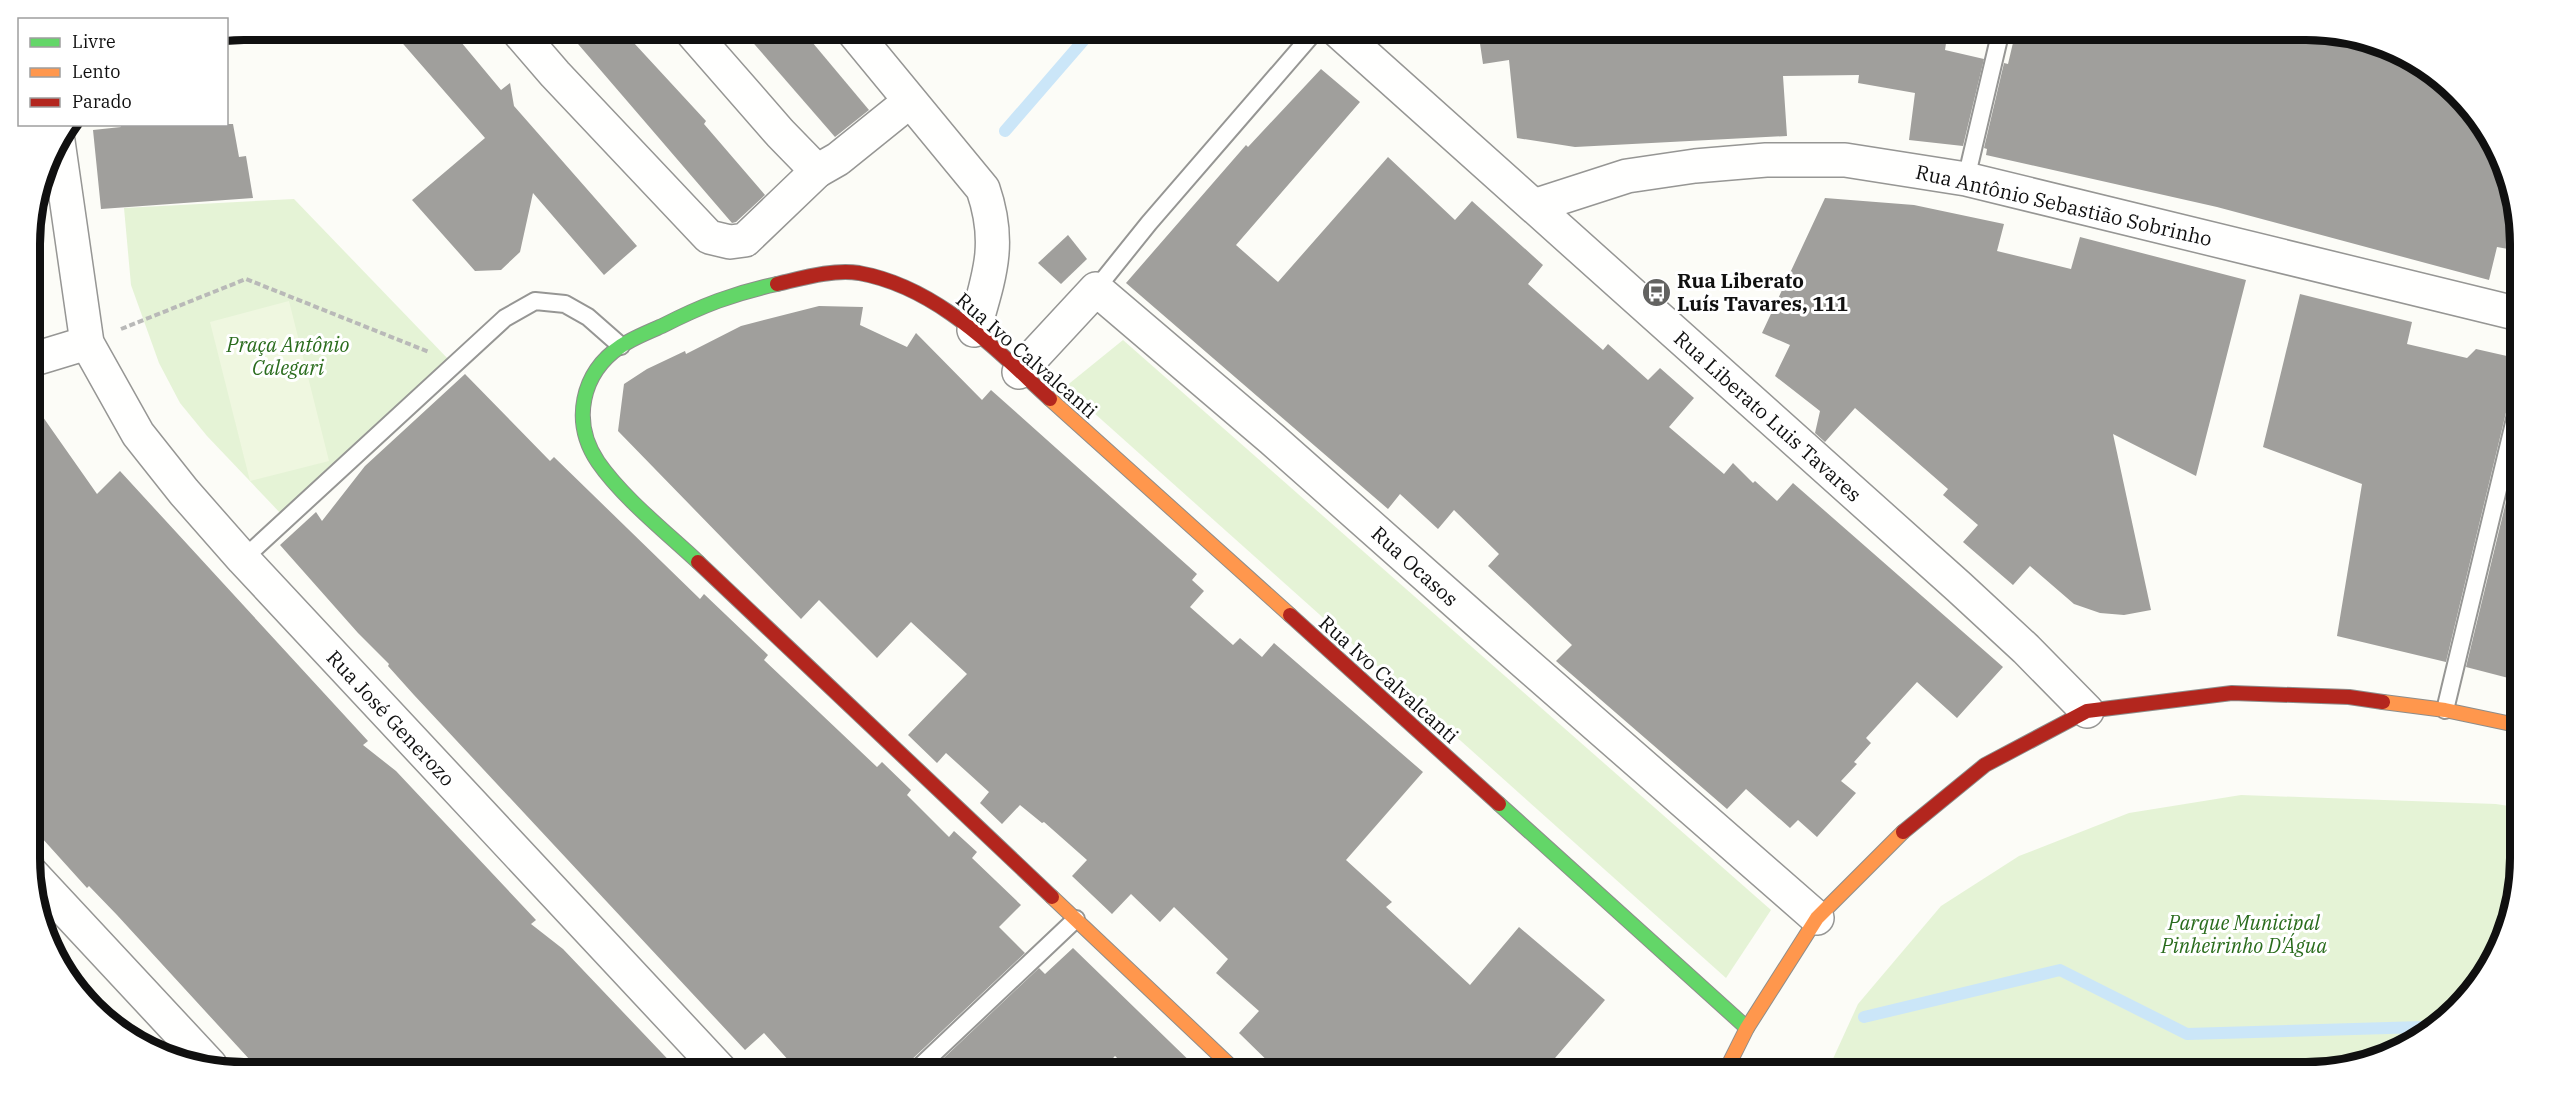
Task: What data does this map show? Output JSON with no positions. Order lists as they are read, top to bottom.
{
  "streets": {
    "street": [
      "Rua Antônio Sebastião Sobrinho",
      "Rua Ivo Calvalcanti",
      "Rua Liberato Luis Tavares",
      "Rua Ocasos",
      "Rua José Generozo"
    ]
  },
  "crossings": [
    ["Rua Antônio Sebastião Sobrinho", "Rua Liberato Luis Tavares"]
  ],
  "parks": ["Praça Antônio Calegari", "Parque Municipal Pinheirinho D'Água"],
  "places": {
    "bus stop": ["Rua Liberato Luís Tavares, 111"]
  },
  "legend": ["Livre", "Lento", "Parado"]
}
